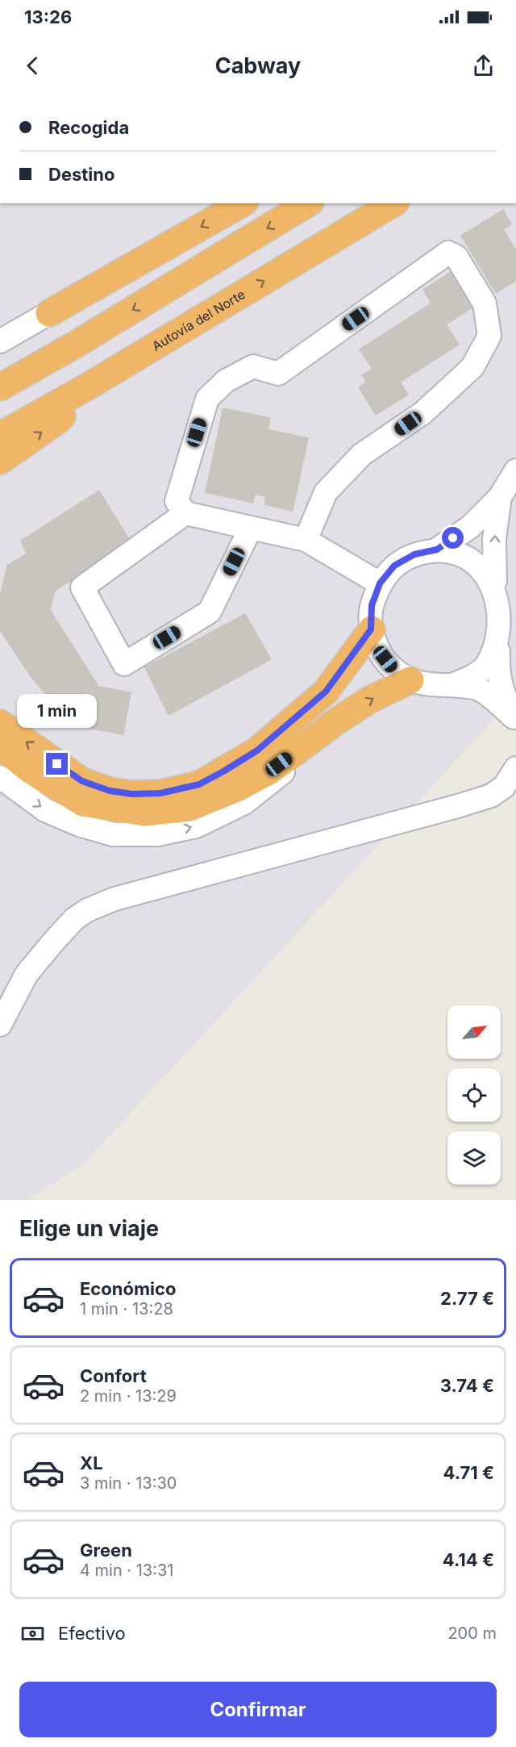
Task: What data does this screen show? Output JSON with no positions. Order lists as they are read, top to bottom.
{
  "streets": {
    "highway": ["Autovía del Norte"]
  },
  "north": "top right",
  "page": {
    "status": "13:26",
    "header": "Cabway",
    "banner": ["Recogida", "Destino"],
    "bubble": "1 min",
    "heading": "Elige un viaje",
    "list": [
      {
        "name": "Económico",
        "note": "1 min · 13:28",
        "value": "2.77 €"
      },
      {
        "name": "Confort",
        "note": "2 min · 13:29",
        "value": "3.74 €"
      },
      {
        "name": "XL",
        "note": "3 min · 13:30",
        "value": "4.71 €"
      },
      {
        "name": "Green",
        "note": "4 min · 13:31",
        "value": "4.14 €"
      }
    ],
    "pay": ["Efectivo", "200 m"],
    "buttons": "Confirmar"
  }
}
